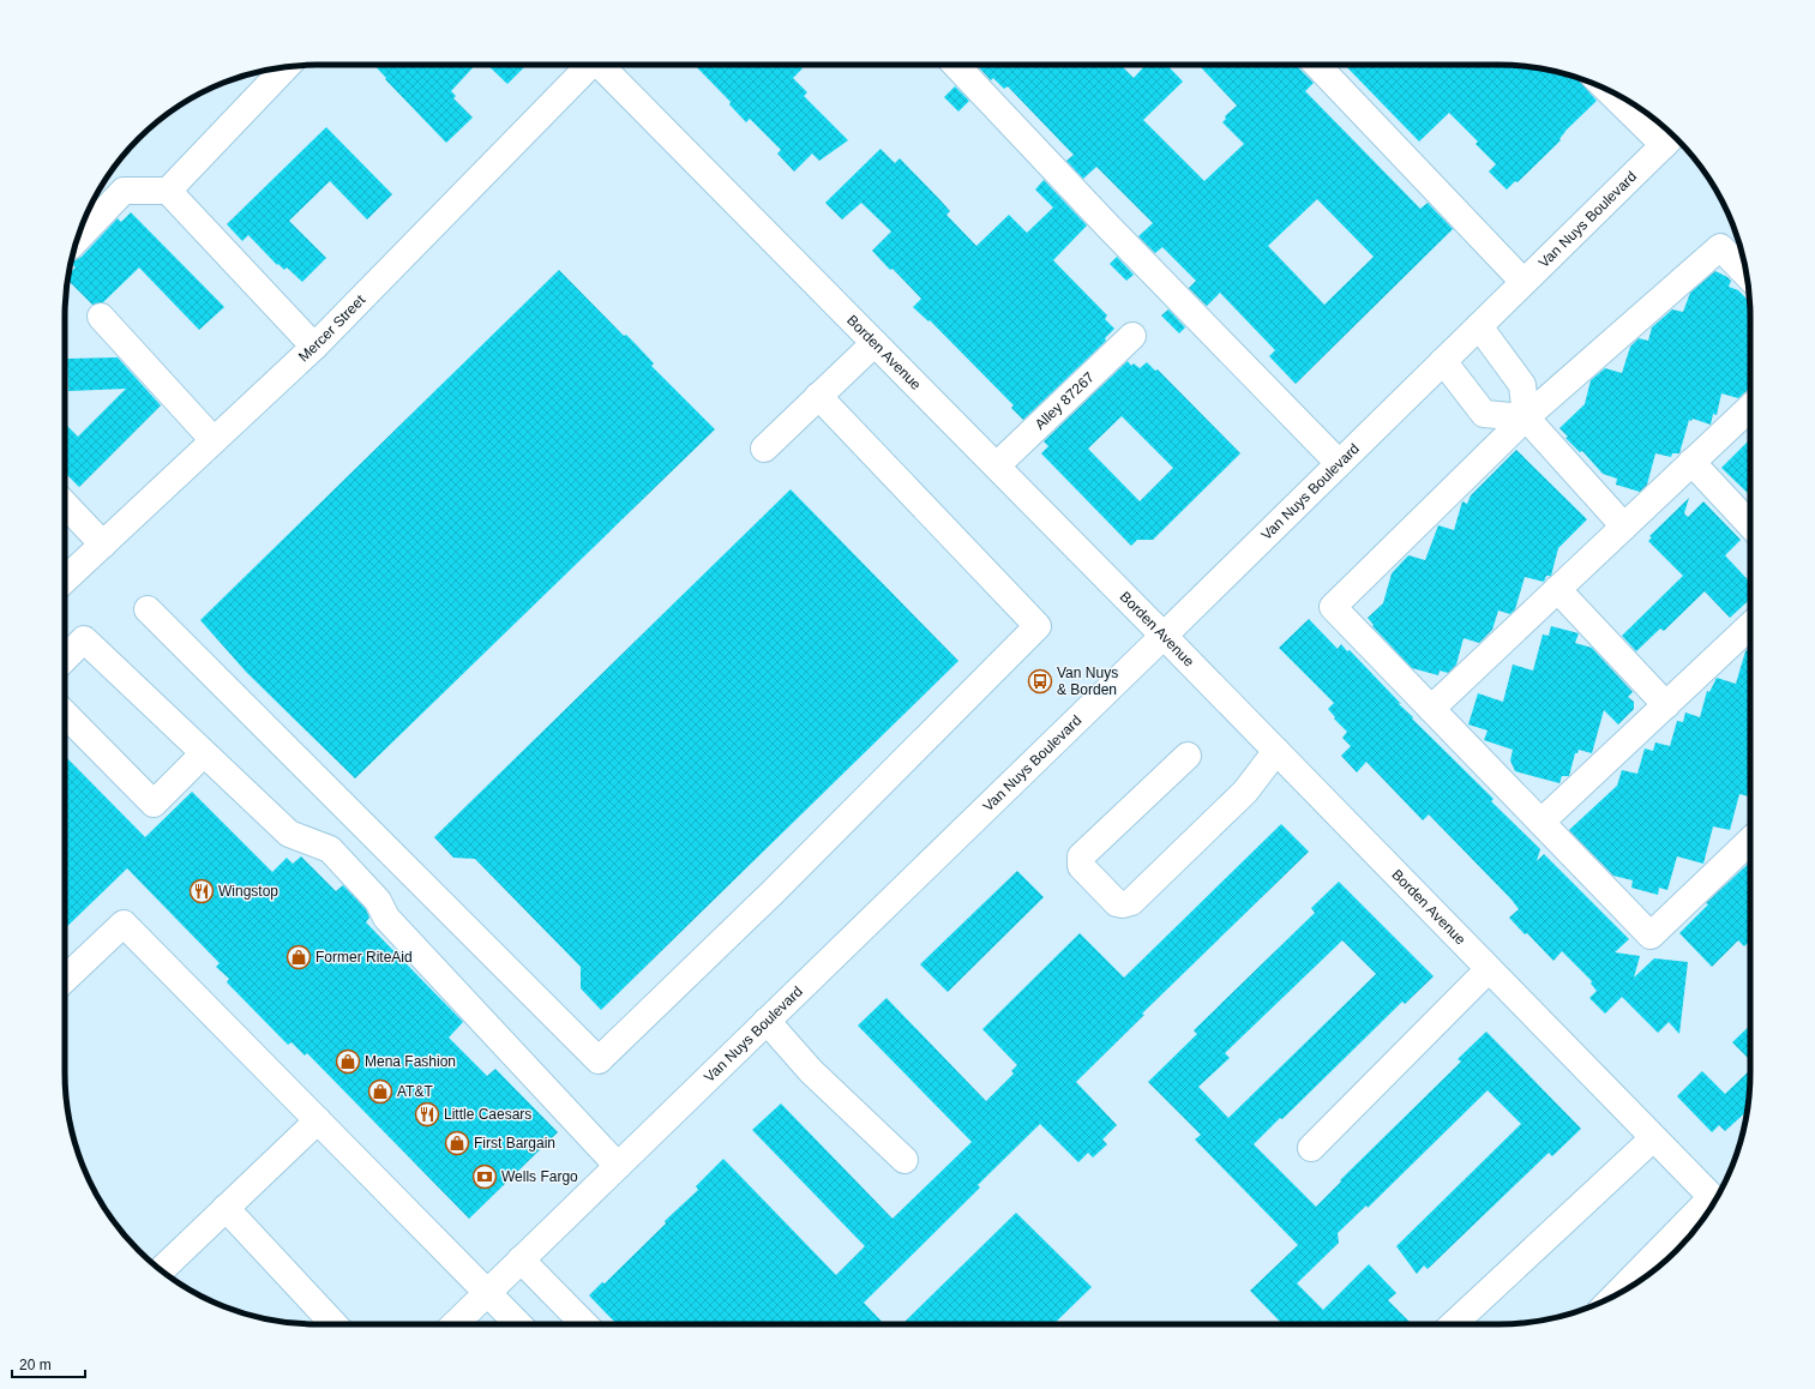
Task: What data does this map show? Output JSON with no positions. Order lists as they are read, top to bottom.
{
  "streets": {
    "street": [
      "Van Nuys Boulevard",
      "Mercer Street",
      "Borden Avenue",
      "Alley 87267"
    ]
  },
  "crossings": [
    ["Van Nuys Boulevard", "Borden Avenue"],
    ["Borden Avenue", "Alley 87267"]
  ],
  "places": {
    "bus stop": ["Van Nuys & Borden"],
    "restaurant": ["Wingstop", "Little Caesars"],
    "shop": [
      "Former RiteAid",
      "Mena Fashion",
      "AT&T",
      "First Bargain"
    ],
    "bank": ["Wells Fargo"]
  },
  "scale_bar": "20 m"
}
